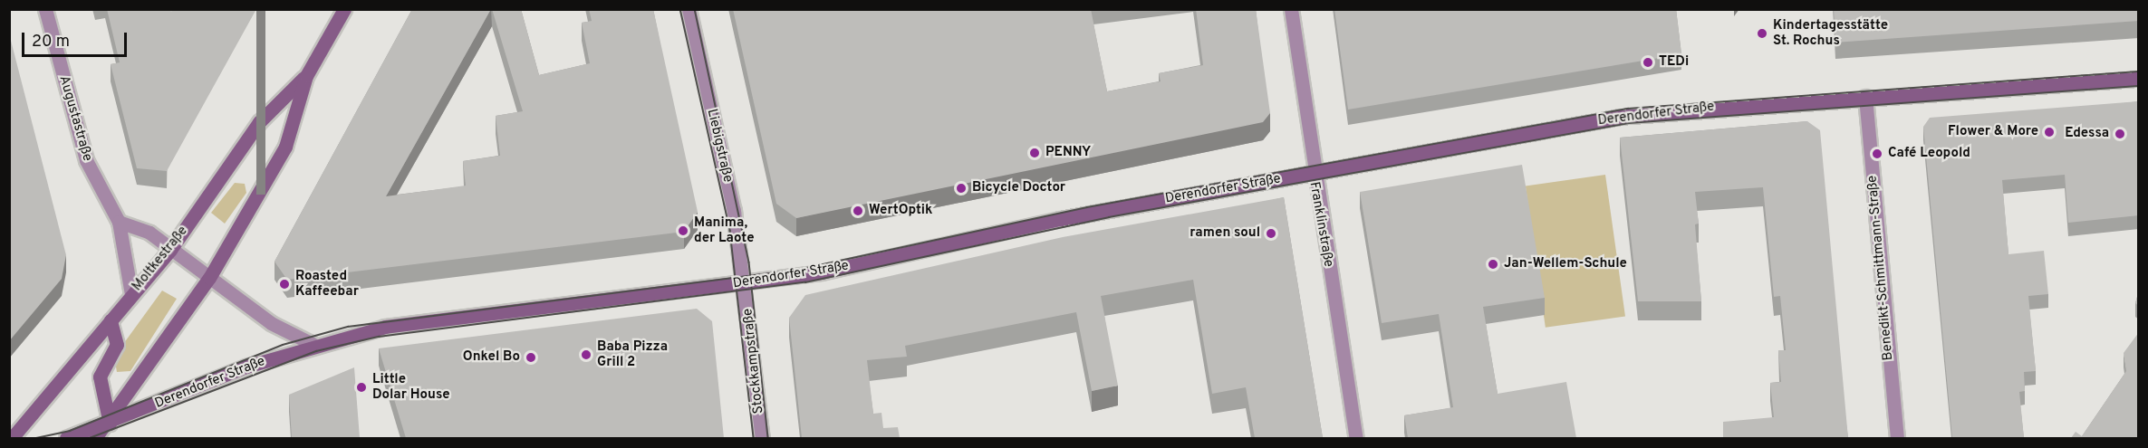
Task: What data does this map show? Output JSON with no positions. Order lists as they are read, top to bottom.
{
  "streets": {
    "street": [
      "Derendorfer Straße",
      "Augustastraße",
      "Liebigstraße",
      "Franklinstraße",
      "Moltkestraße",
      "Benedikt-Schmittmann-Straße",
      "Stockkampstraße"
    ]
  },
  "crossings": [
    ["Derendorfer Straße", "Liebigstraße"],
    ["Derendorfer Straße", "Franklinstraße"],
    ["Derendorfer Straße", "Moltkestraße"],
    ["Derendorfer Straße", "Benedikt-Schmittmann-Straße"],
    ["Derendorfer Straße", "Stockkampstraße"],
    ["Augustastraße", "Moltkestraße"],
    ["Liebigstraße", "Stockkampstraße"]
  ],
  "places": [
    "Kindertagesstätte St. Rochus",
    "TEDi",
    "Flower & More",
    "Edessa",
    "PENNY",
    "Café Leopold",
    "Bicycle Doctor",
    "WertOptik",
    "Manima, der Laote",
    "ramen soul",
    "Jan-Wellem-Schule",
    "Roasted Kaffeebar",
    "Baba Pizza Grill 2",
    "Onkel Bo",
    "Little Dolar House"
  ],
  "scale_bar": "20 m"
}
